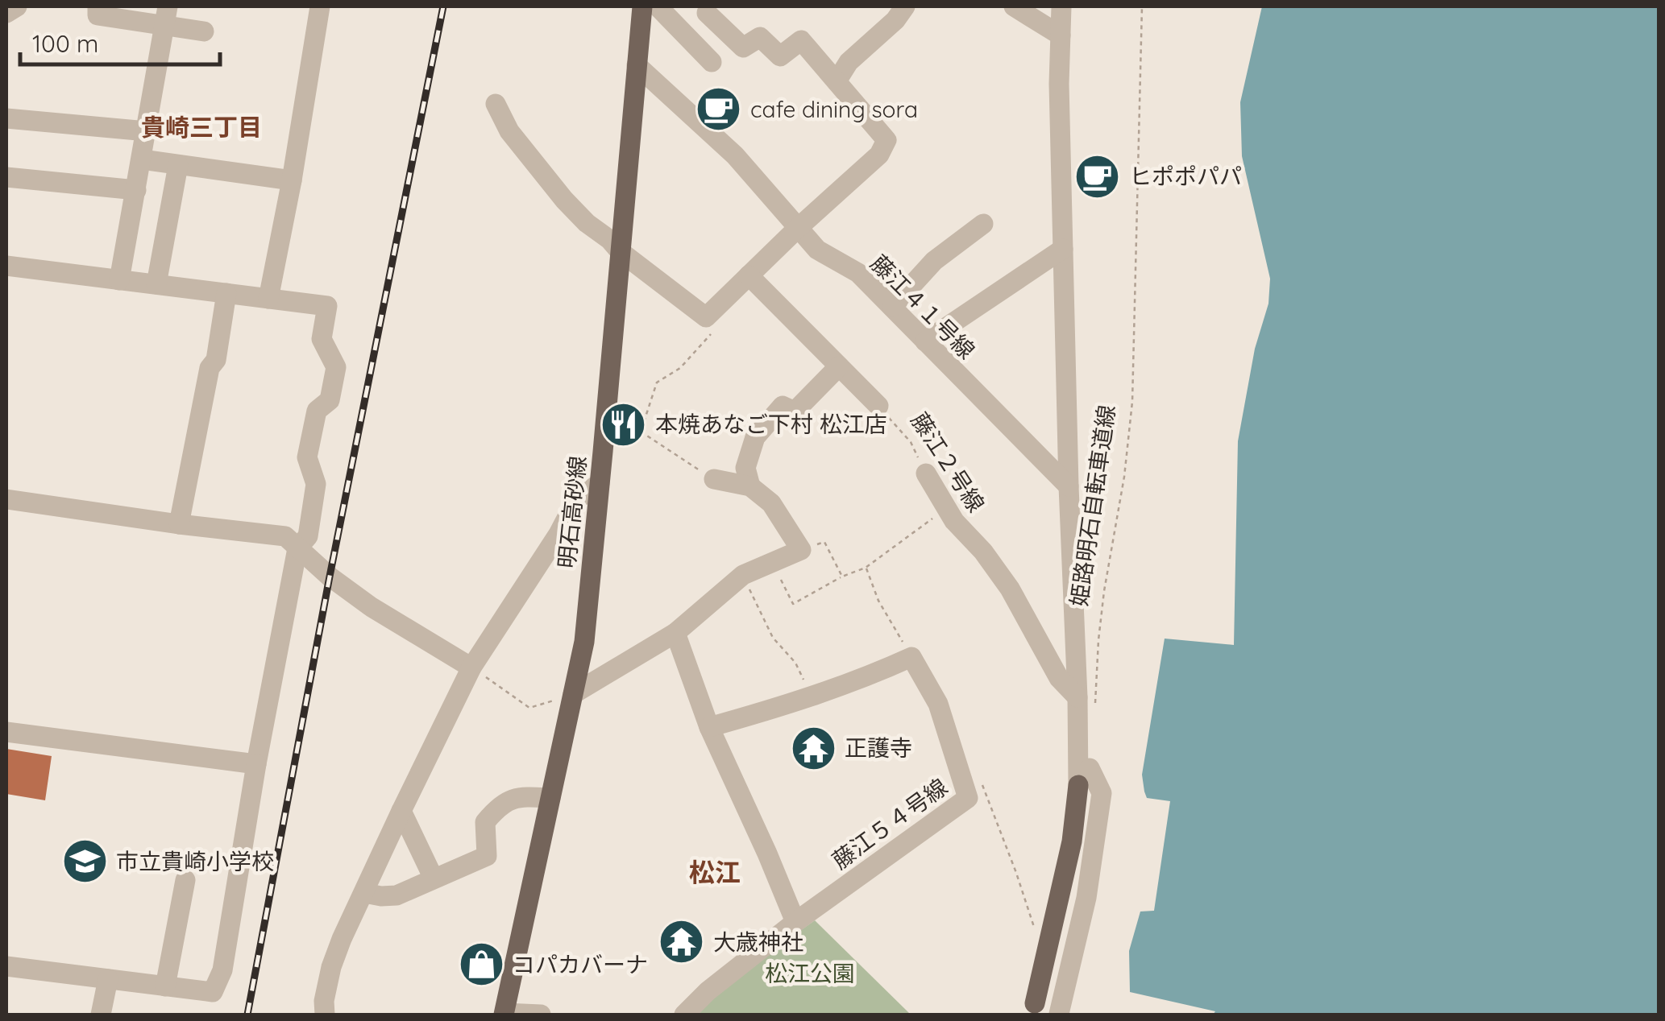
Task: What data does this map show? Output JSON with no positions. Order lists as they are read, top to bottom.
{
  "streets": {
    "main road": ["明石高砂線"],
    "street": ["藤江４１号線", "藤江２号線", "藤江５４号線"],
    "path": ["姫路明石自転車道線"]
  },
  "crossings": [
    ["藤江４１号線", "明石高砂線"]
  ],
  "districts": ["貴崎三丁目", "松江"],
  "parks": ["松江公園"],
  "places": {
    "cafe": ["cafe dining sora", "ヒポポパパ"],
    "restaurant": ["本焼あなご下村 松江店"],
    "temple": ["正護寺", "大歳神社"],
    "school or university": ["市立貴崎小学校"],
    "shop": ["コパカバーナ"]
  },
  "scale_bar": "100 m"
}
